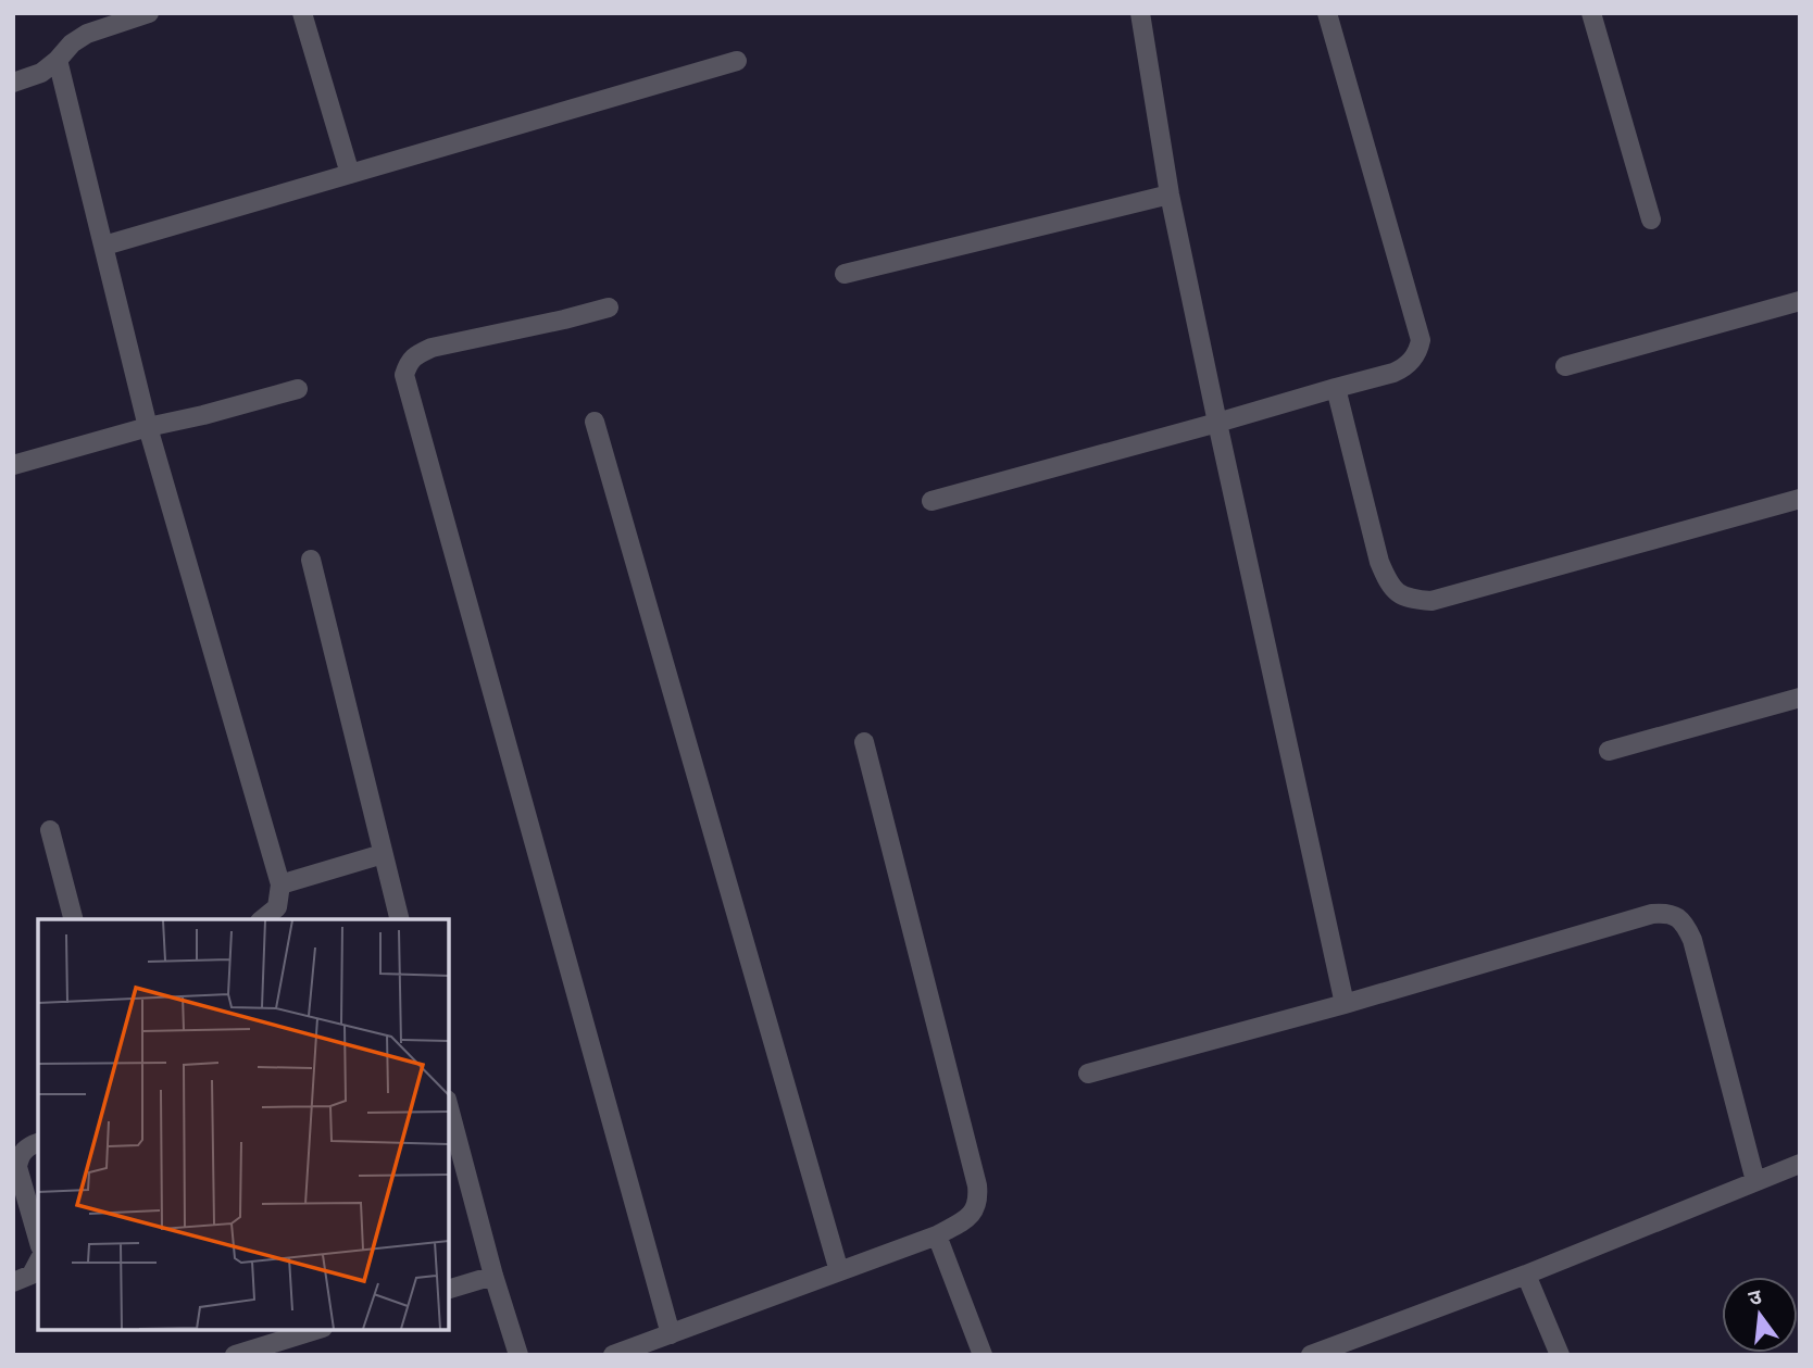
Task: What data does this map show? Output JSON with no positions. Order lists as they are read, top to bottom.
{
  "north": "top"
}
